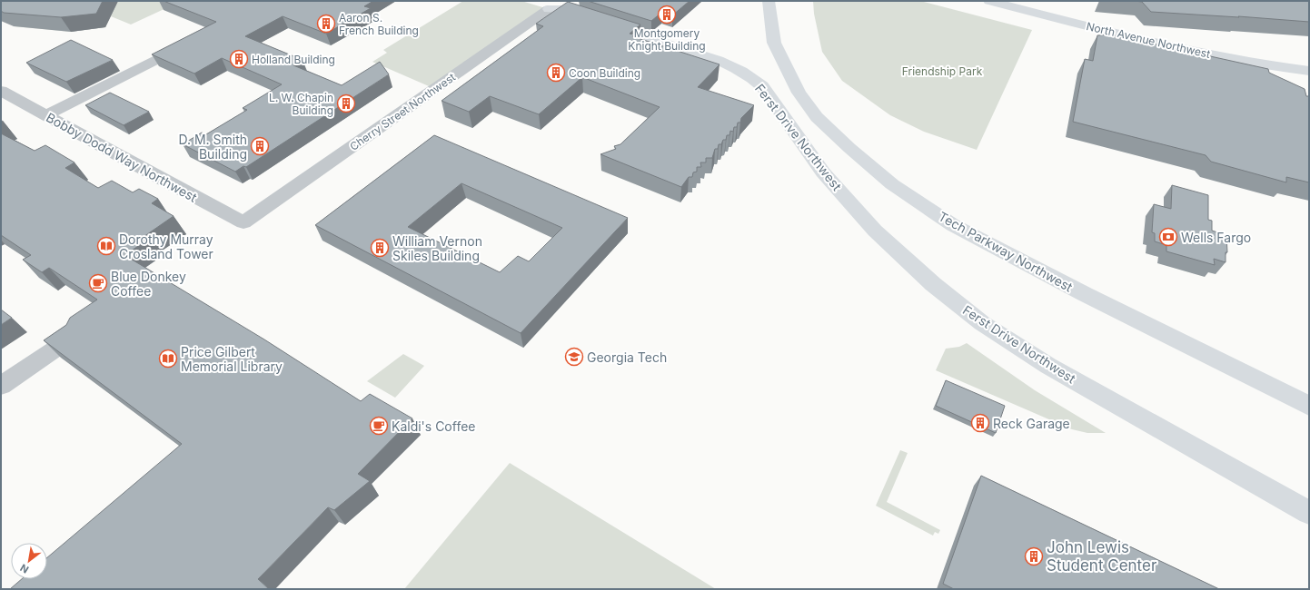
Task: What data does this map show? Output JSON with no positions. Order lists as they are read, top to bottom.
{
  "streets": {
    "main road": ["North Avenue Northwest", "Ferst Drive Northwest", "Tech Parkway Northwest"],
    "street": ["Cherry Street Northwest", "Bobby Dodd Way Northwest"]
  },
  "crossings": [
    ["Cherry Street Northwest", "Ferst Drive Northwest"],
    ["Cherry Street Northwest", "Bobby Dodd Way Northwest"]
  ],
  "parks": ["Friendship Park"],
  "places": {
    "building": [
      "Montgomery Knight Building",
      "Aaron S. French Building",
      "Holland Building",
      "Coon Building",
      "L. W. Chapin Building",
      "D. M. Smith Building",
      "William Vernon Skiles Building",
      "Reck Garage",
      "John Lewis Student Center"
    ],
    "bank": ["Wells Fargo"],
    "library": ["Dorothy Murray Crosland Tower", "Price Gilbert Memorial Library"],
    "cafe": ["Blue Donkey Coffee", "Kaldi's Coffee"],
    "school or university": ["Georgia Tech"]
  },
  "north": "bottom left"
}
